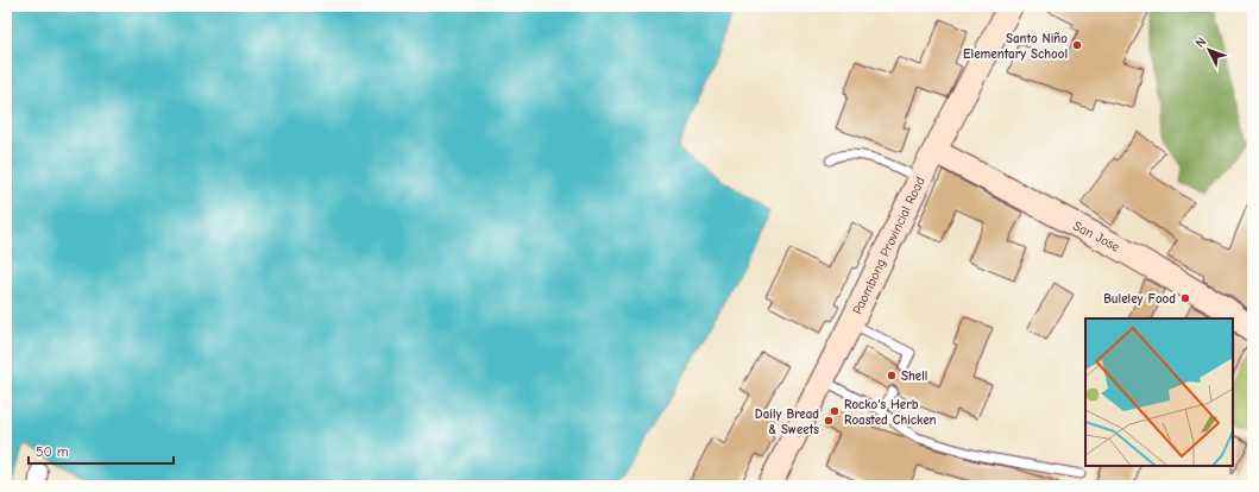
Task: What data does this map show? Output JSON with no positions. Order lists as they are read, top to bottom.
{
  "streets": {
    "main road": ["San Jose", "Paombong Provincial Road"]
  },
  "crossings": [
    ["San Jose", "Paombong Provincial Road"]
  ],
  "places": [
    "Santo Niño Elementary School",
    "Buleley Food",
    "Shell",
    "Rocko's Herb Roasted Chicken",
    "Daily Bread & Sweets"
  ],
  "scale_bar": "50 m",
  "north": "top left"
}
